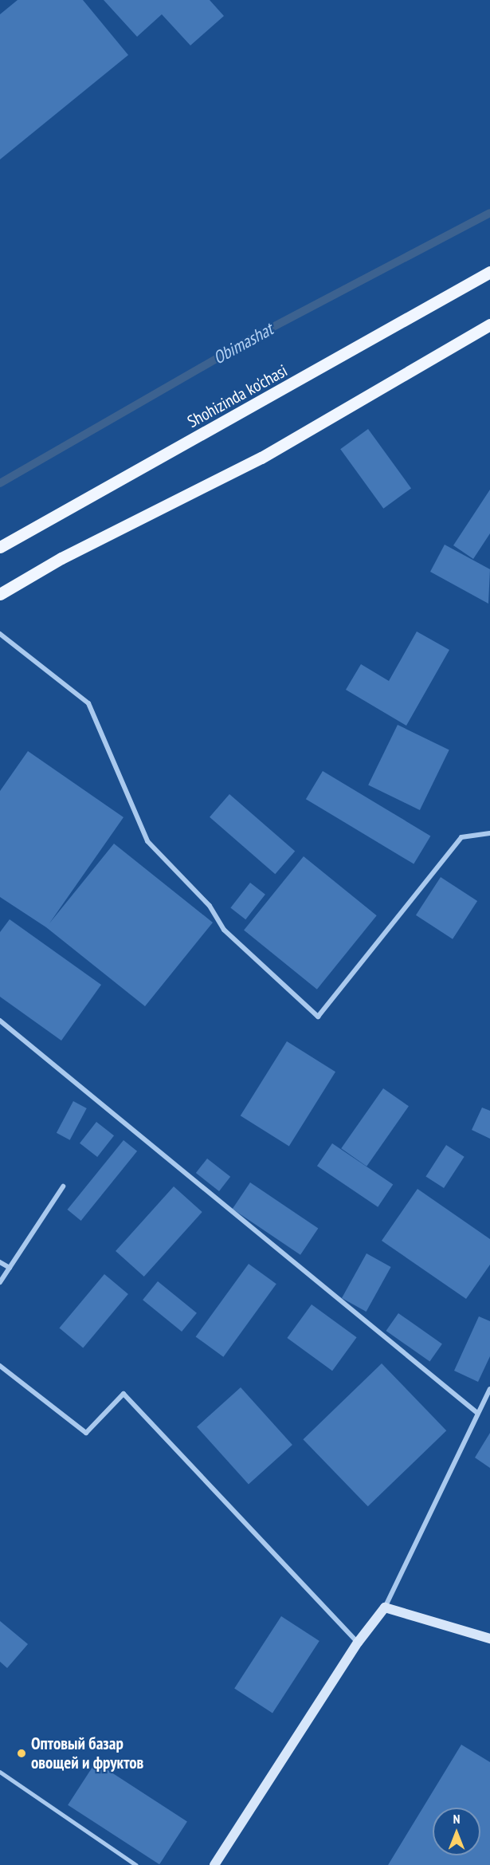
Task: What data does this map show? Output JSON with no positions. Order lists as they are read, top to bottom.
{
  "streets": {
    "main road": ["Shohizinda ko'chasi"]
  },
  "water": ["Obimashat"],
  "places": ["Оптовый базар овощей и фруктов"],
  "north": "top"
}
